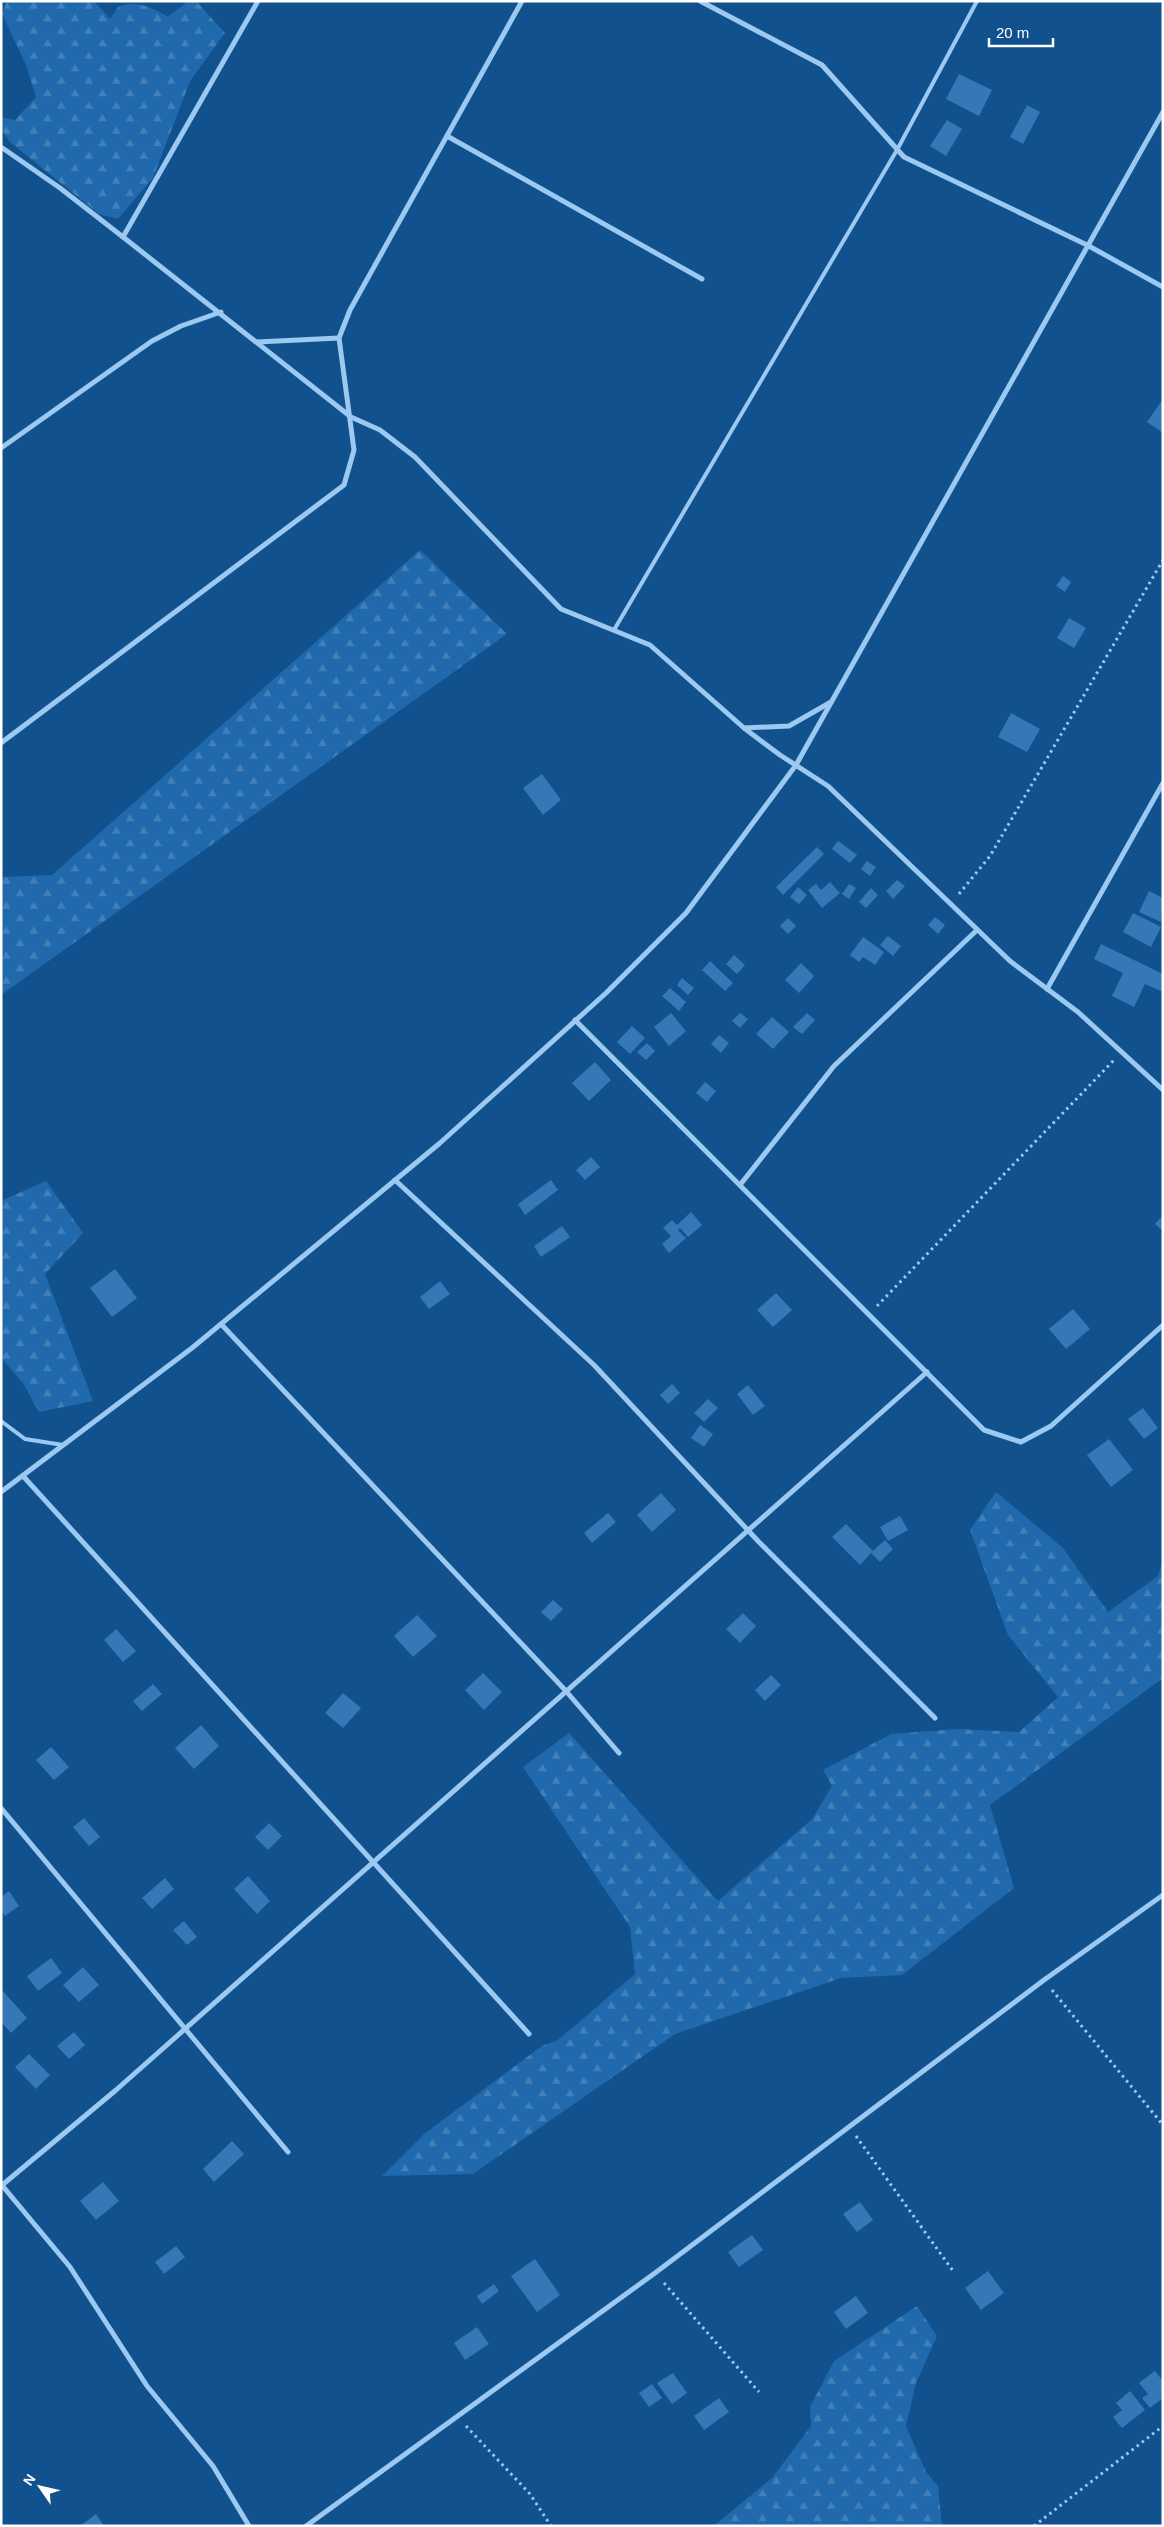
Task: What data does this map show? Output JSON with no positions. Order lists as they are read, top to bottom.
{
  "scale_bar": "20 m",
  "north": "top left"
}
